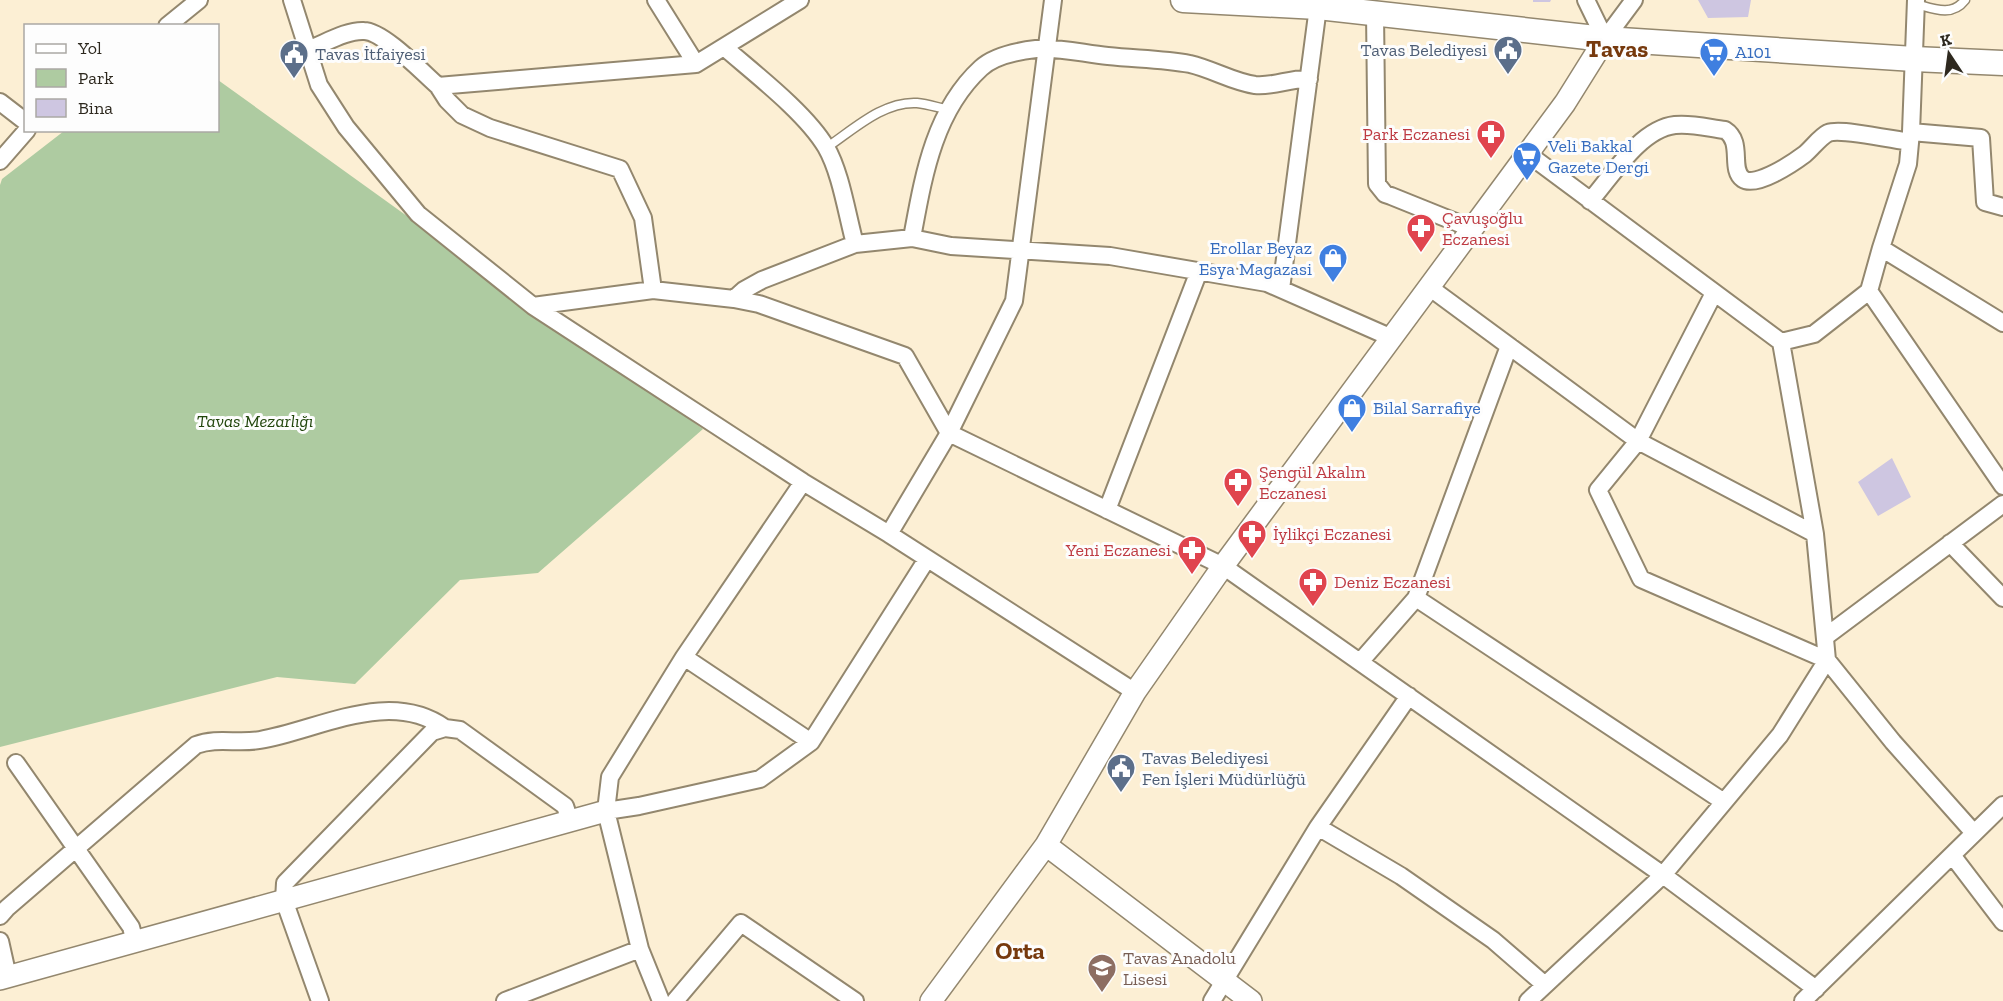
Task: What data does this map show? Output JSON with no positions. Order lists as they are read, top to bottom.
{
  "districts": ["Tavas", "Orta"],
  "parks": ["Tavas Mezarlığı"],
  "places": {
    "public building": ["Tavas Belediyesi", "Tavas İtfaiyesi", "Tavas Belediyesi Fen İşleri Müdürlüğü"],
    "supermarket": ["A101", "Veli Bakkal Gazete Dergi"],
    "pharmacy": [
      "Park Eczanesi",
      "Çavuşoğlu Eczanesi",
      "Şengül Akalın Eczanesi",
      "İylikçi Eczanesi",
      "Yeni Eczanesi",
      "Deniz Eczanesi"
    ],
    "shop": ["Erollar Beyaz Esya Magazasi", "Bilal Sarrafiye"],
    "school or university": ["Tavas Anadolu Lisesi"]
  },
  "legend": ["Yol", "Park", "Bina"],
  "north": "top"
}
